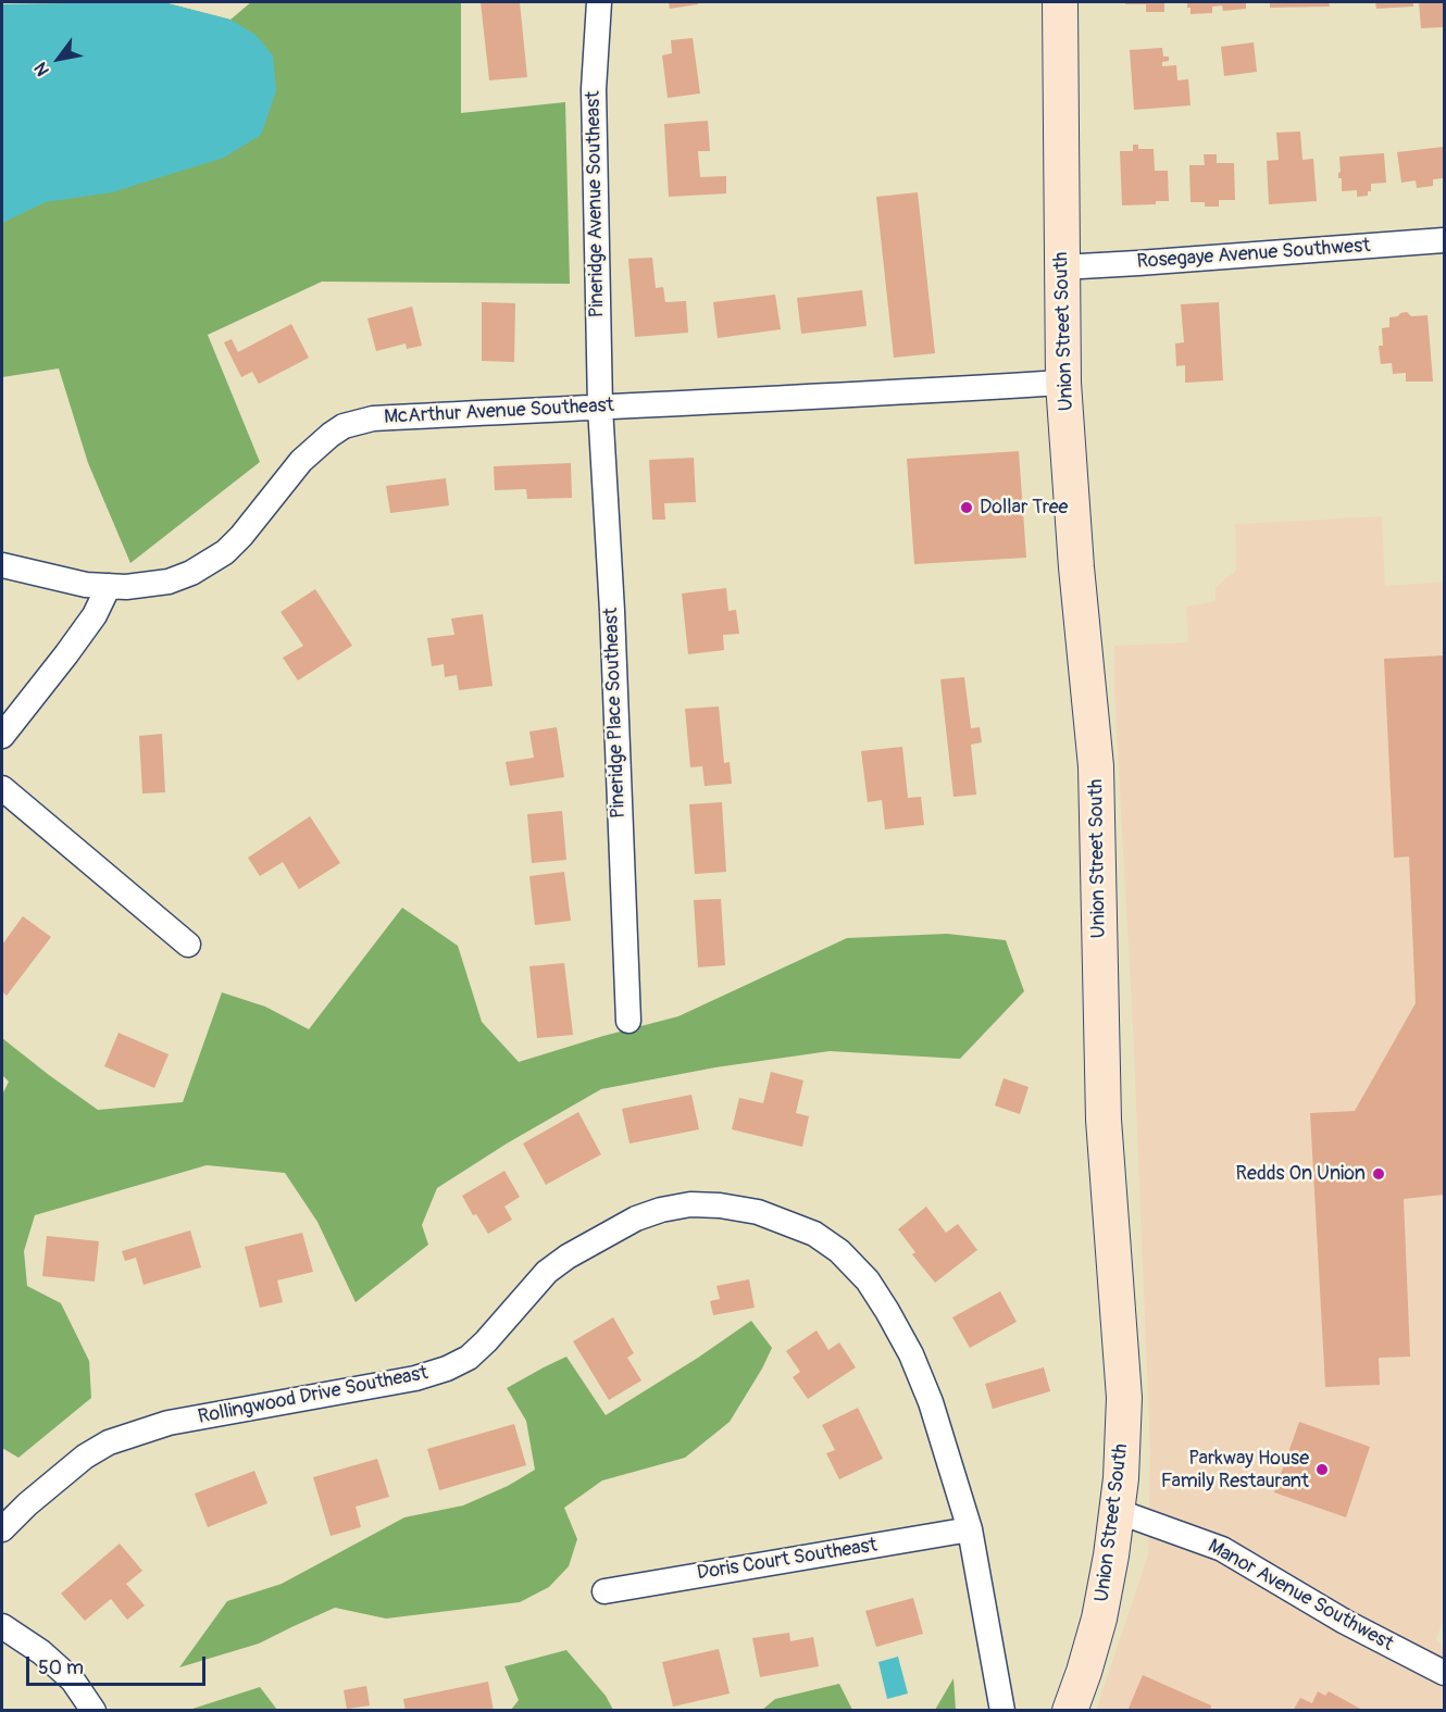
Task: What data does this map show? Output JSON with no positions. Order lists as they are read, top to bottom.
{
  "streets": {
    "main road": ["Union Street South"],
    "street": [
      "Pineridge Avenue Southeast",
      "Rosegaye Avenue Southwest",
      "McArthur Avenue Southeast",
      "Pineridge Place Southeast",
      "Rollingwood Drive Southeast",
      "Doris Court Southeast",
      "Manor Avenue Southwest"
    ]
  },
  "crossings": [
    ["Pineridge Avenue Southeast", "McArthur Avenue Southeast"],
    ["Pineridge Avenue Southeast", "Pineridge Place Southeast"],
    ["Rosegaye Avenue Southwest", "Union Street South"],
    ["Union Street South", "McArthur Avenue Southeast"],
    ["Union Street South", "Manor Avenue Southwest"],
    ["McArthur Avenue Southeast", "Pineridge Place Southeast"],
    ["Rollingwood Drive Southeast", "Doris Court Southeast"]
  ],
  "places": ["Dollar Tree", "Redds On Union", "Parkway House Family Restaurant"],
  "scale_bar": "50 m",
  "north": "bottom left"
}
